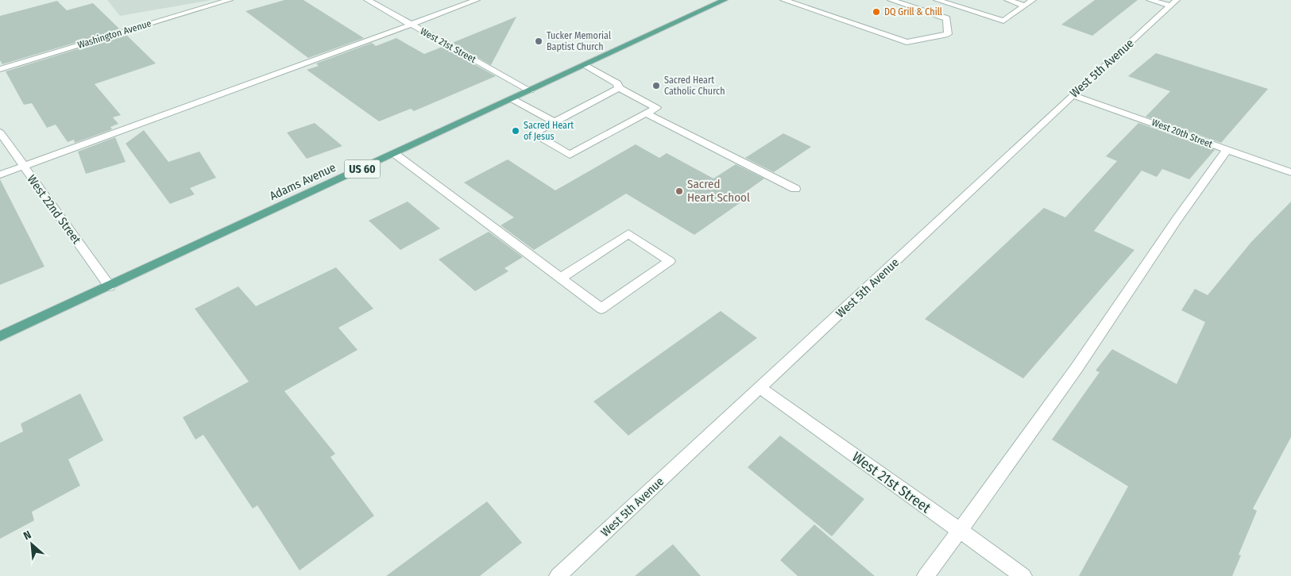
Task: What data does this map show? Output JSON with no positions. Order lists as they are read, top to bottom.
{
  "streets": {
    "main road": ["US 60", "Adams Avenue"],
    "street": [
      "Washington Avenue",
      "West 21st Street",
      "West 5th Avenue",
      "West 20th Street",
      "West 22nd Street"
    ]
  },
  "crossings": [
    ["West 21st Street", "West 5th Avenue"],
    ["West 21st Street", "Adams Avenue"],
    ["West 5th Avenue", "West 20th Street"],
    ["Adams Avenue", "West 22nd Street"]
  ],
  "places": [
    "DQ Grill & Chill",
    "Tucker Memorial Baptist Church",
    "Sacred Heart Catholic Church",
    "Sacred Heart of Jesus",
    "Sacred Heart School"
  ],
  "north": "top left"
}
